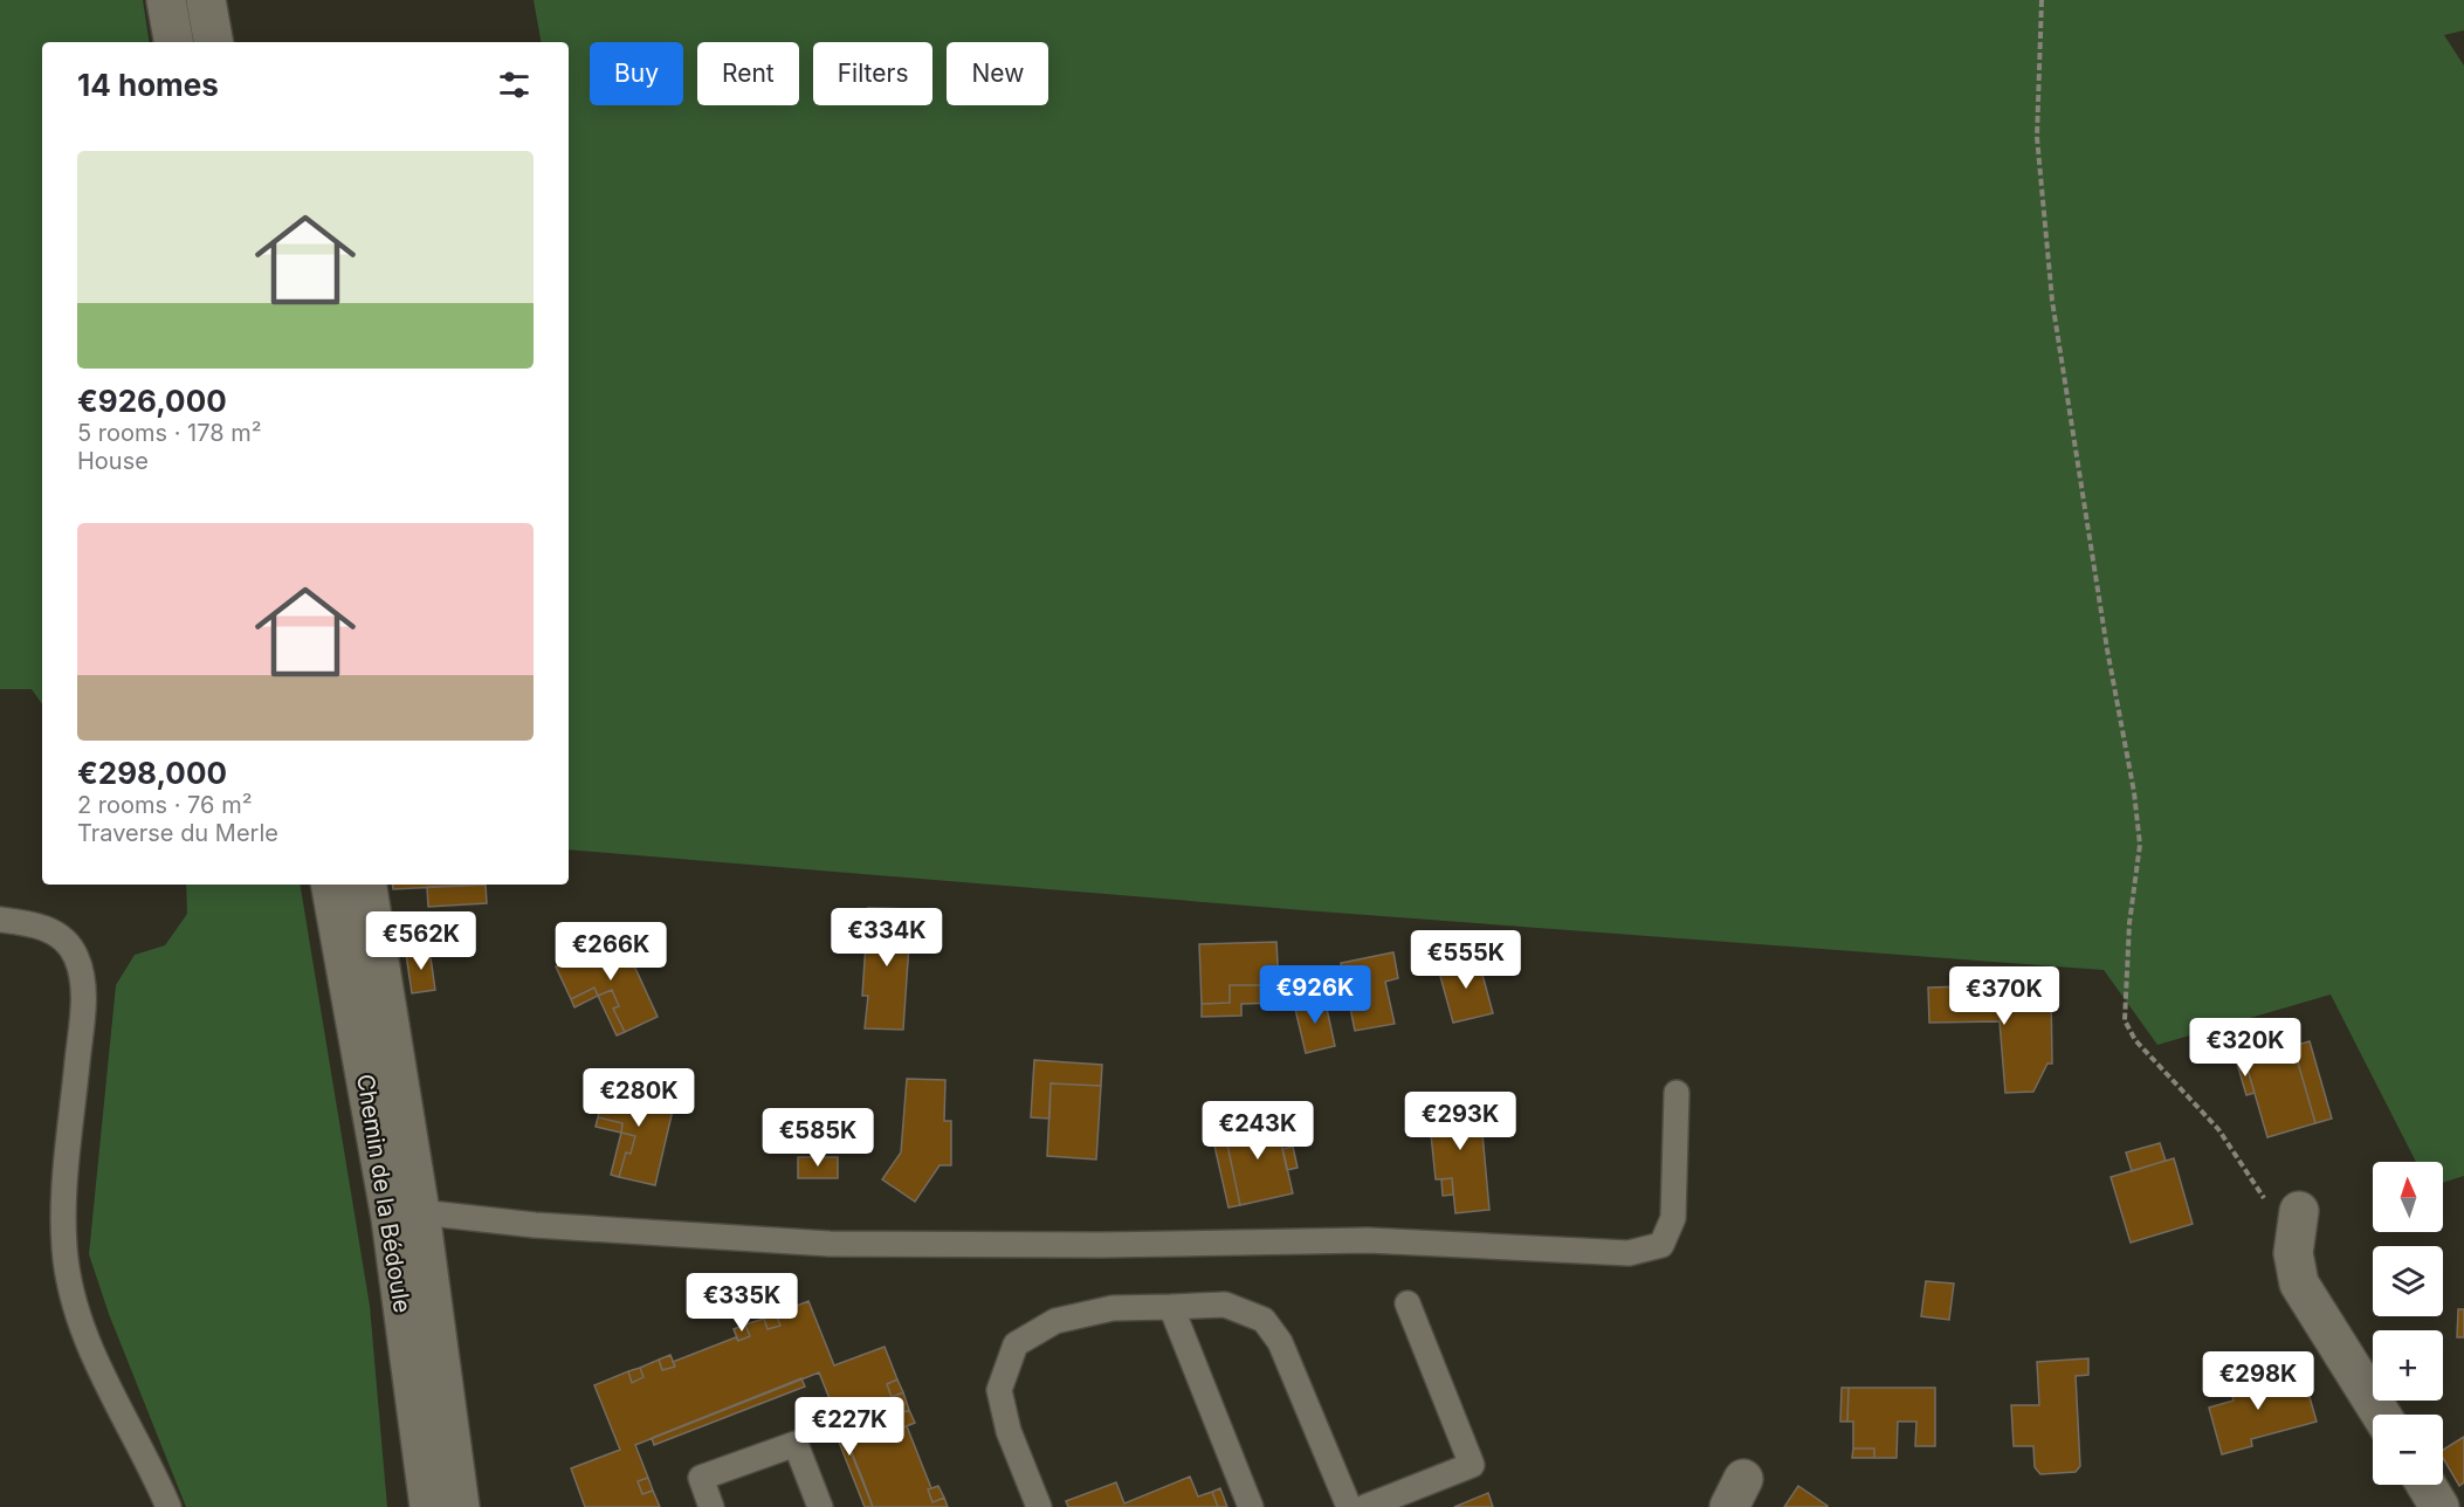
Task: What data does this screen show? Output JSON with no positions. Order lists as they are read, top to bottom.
{
  "streets": {
    "street": ["Chemin de la Bédoule"]
  },
  "north": "top",
  "page": {
    "chip": [
      "Buy",
      "Rent",
      "Filters",
      "New"
    ],
    "heading": "14 homes",
    "list": [
      {
        "name": "€926,000",
        "note": "5 rooms · 178 m² · House"
      },
      {
        "name": "€298,000",
        "note": "2 rooms · 76 m² · Traverse du Merle"
      }
    ],
    "price": [
      "€334K",
      "€562K",
      "€266K",
      "€555K",
      "€926K",
      "€370K",
      "€320K",
      "€280K",
      "€293K",
      "€243K",
      "€585K",
      "€335K",
      "€298K",
      "€227K"
    ],
    "map_buttons": ["+", "−"]
  }
}
